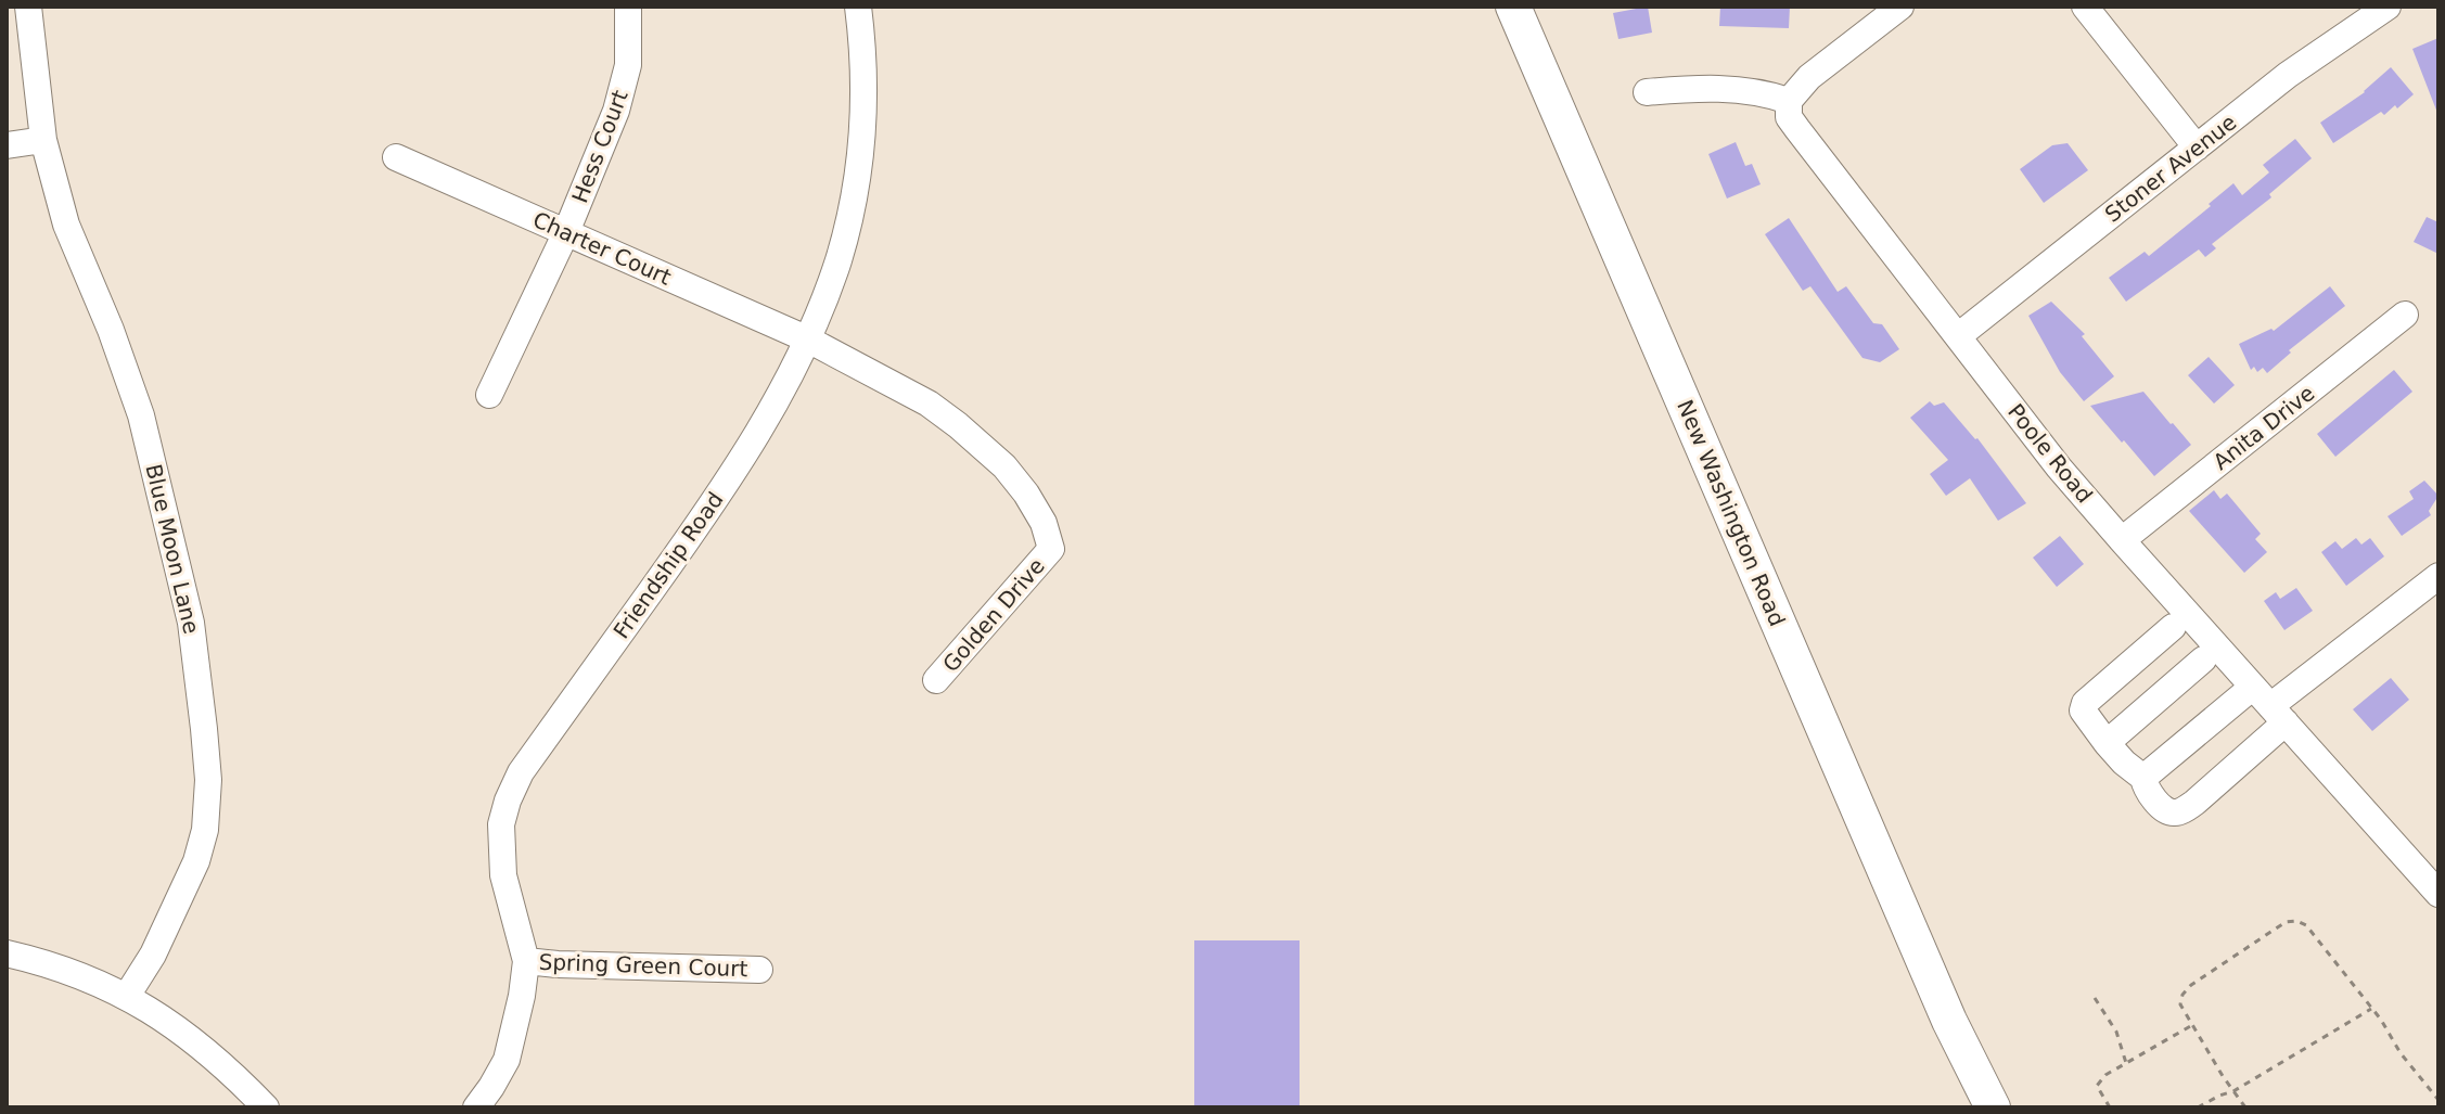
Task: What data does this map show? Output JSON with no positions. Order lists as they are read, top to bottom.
{
  "streets": {
    "main road": ["New Washington Road"],
    "street": [
      "Hess Court",
      "Stoner Avenue",
      "Charter Court",
      "Anita Drive",
      "Poole Road",
      "Blue Moon Lane",
      "Friendship Road",
      "Golden Drive",
      "Spring Green Court"
    ]
  },
  "crossings": [
    ["Hess Court", "Charter Court"],
    ["Stoner Avenue", "Poole Road"],
    ["Charter Court", "Friendship Road"],
    ["Charter Court", "Golden Drive"],
    ["Anita Drive", "Poole Road"],
    ["Friendship Road", "Spring Green Court"]
  ]
}
